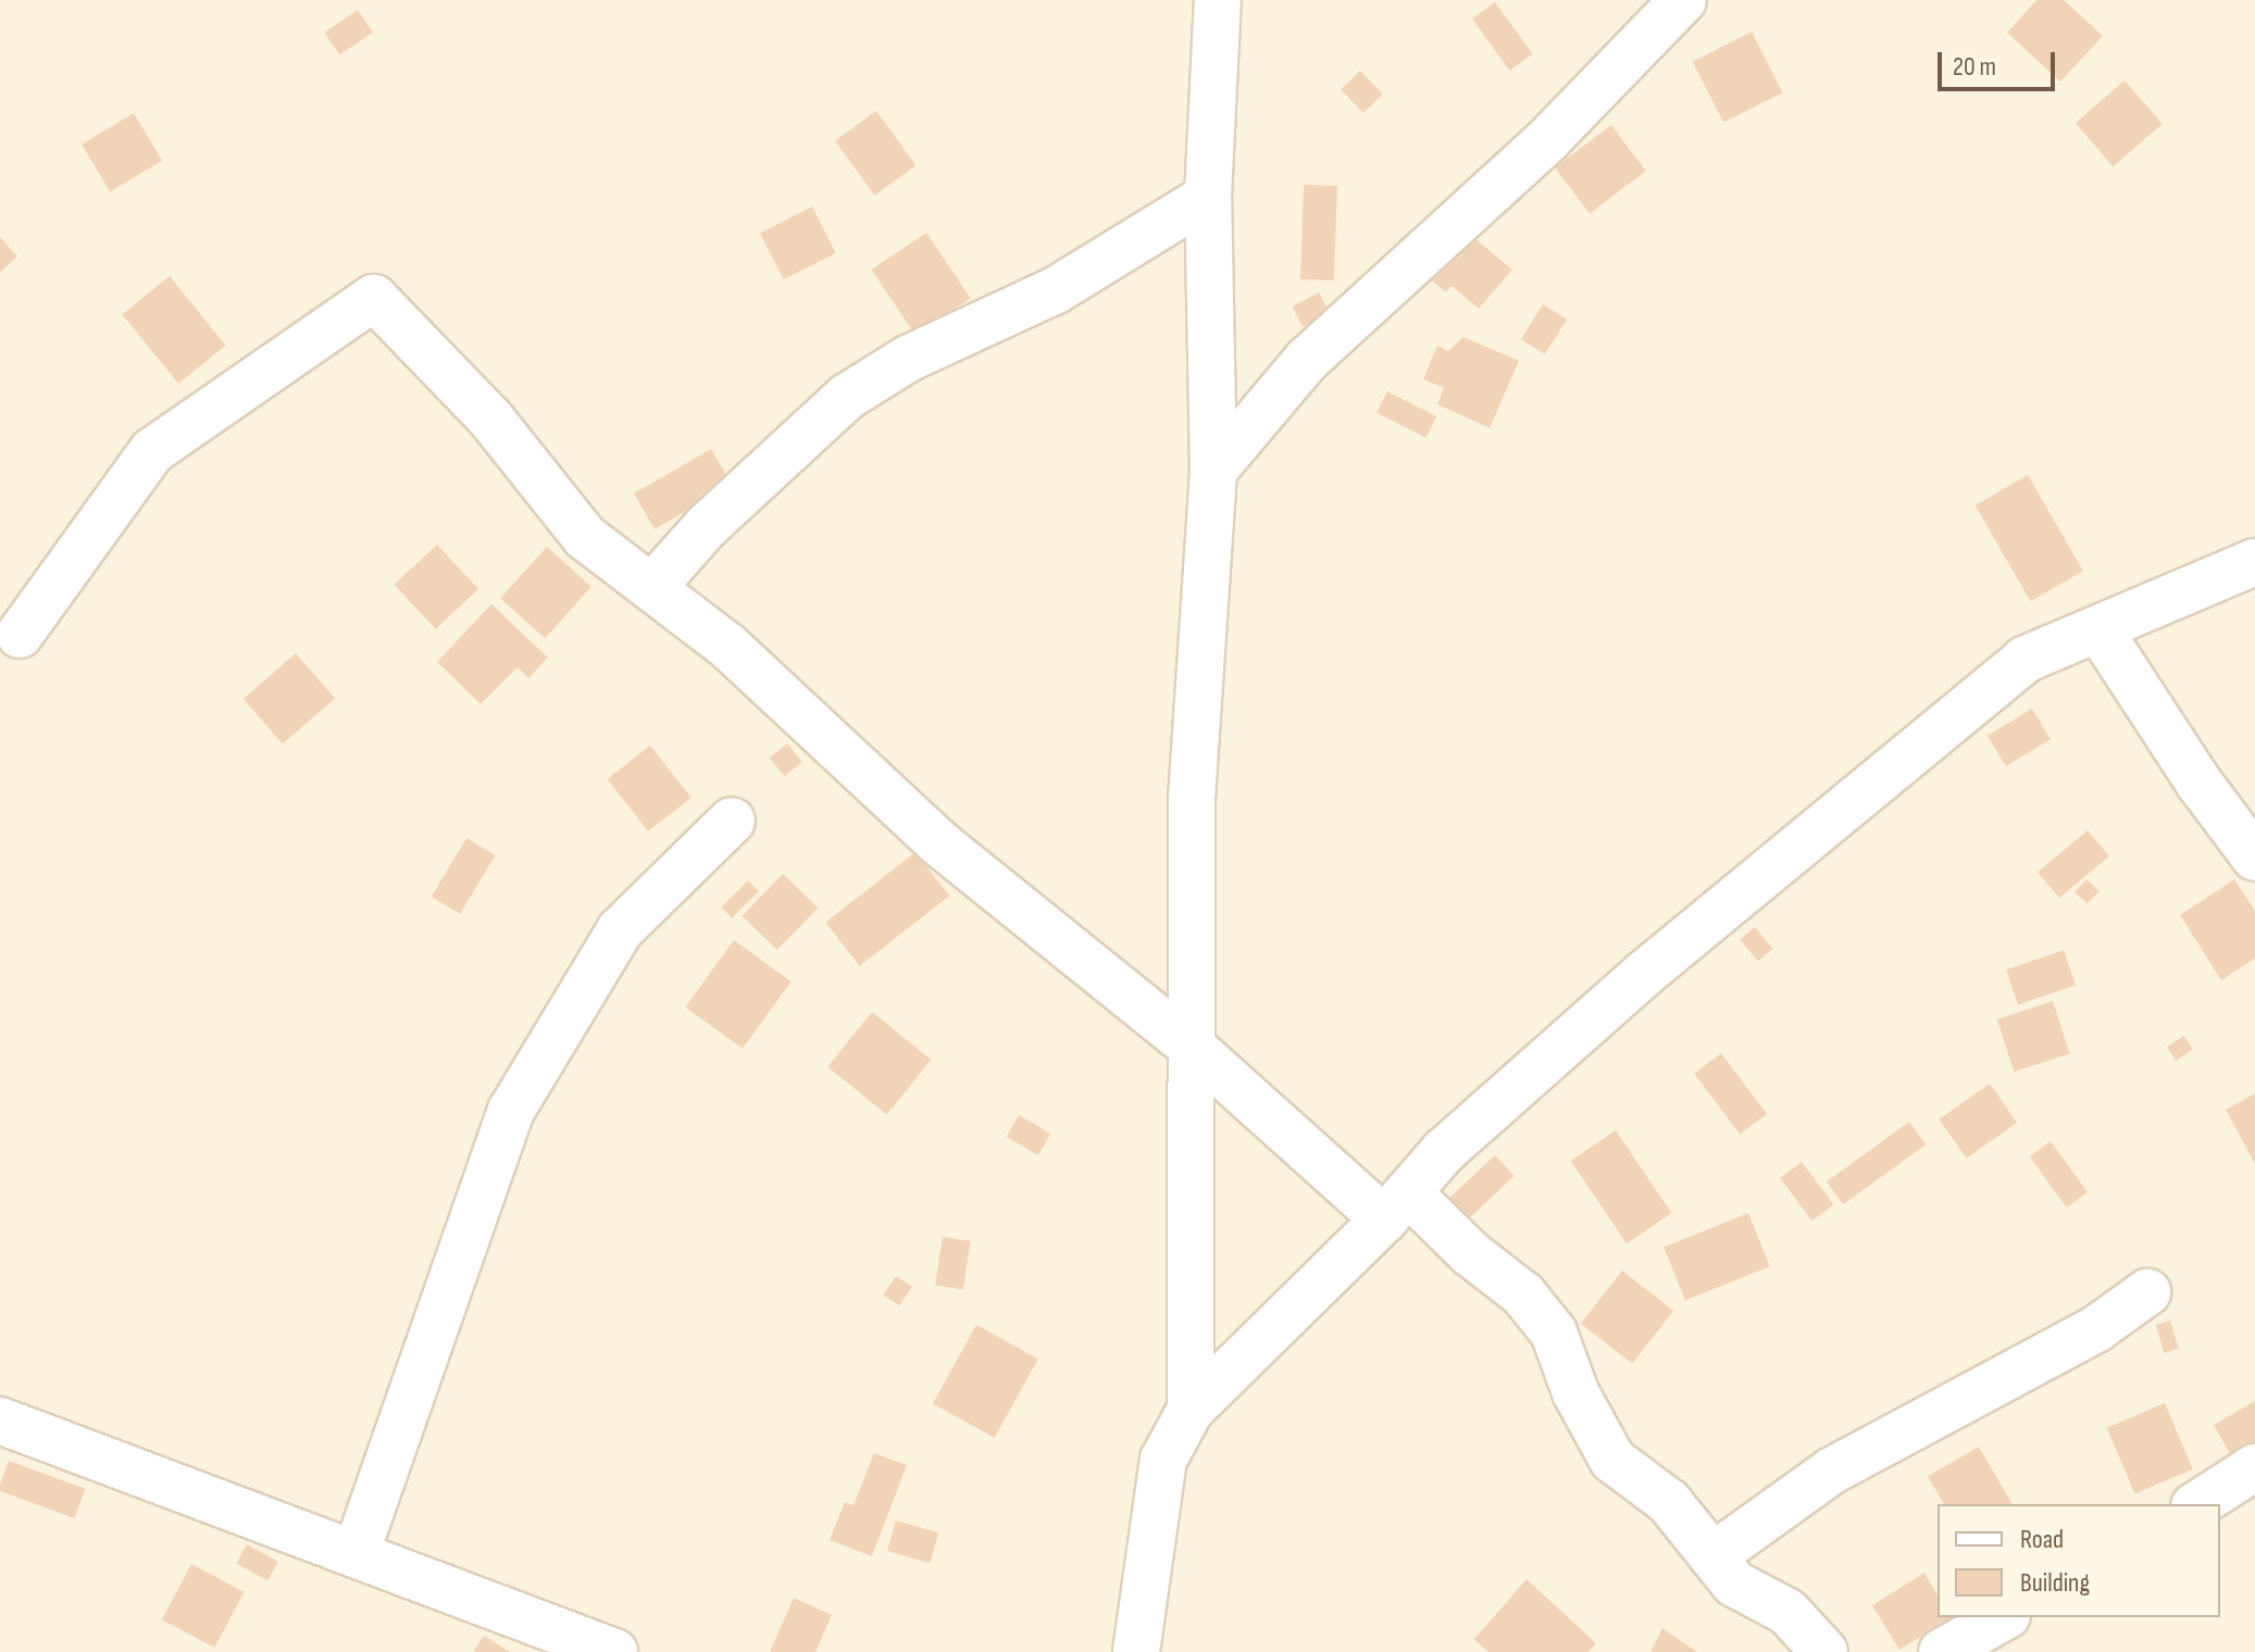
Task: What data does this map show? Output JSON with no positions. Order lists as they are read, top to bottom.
{
  "legend": ["Road", "Building"],
  "scale_bar": "20 m"
}
